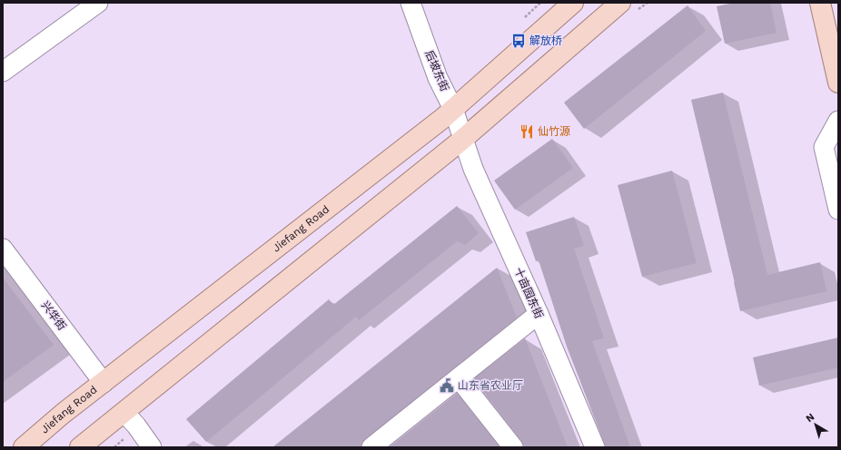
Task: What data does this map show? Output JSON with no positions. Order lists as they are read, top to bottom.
{
  "streets": {
    "main road": ["Jiefang Road"],
    "street": ["后坡东街", "十亩园东街", "兴华街"]
  },
  "crossings": [
    ["后坡东街", "Jiefang Road"],
    ["后坡东街", "十亩园东街"],
    ["Jiefang Road", "兴华街"]
  ],
  "places": {
    "bus stop": ["解放桥"],
    "restaurant": ["仙竹源"],
    "public building": ["山东省农业厅"]
  },
  "north": "top left"
}
